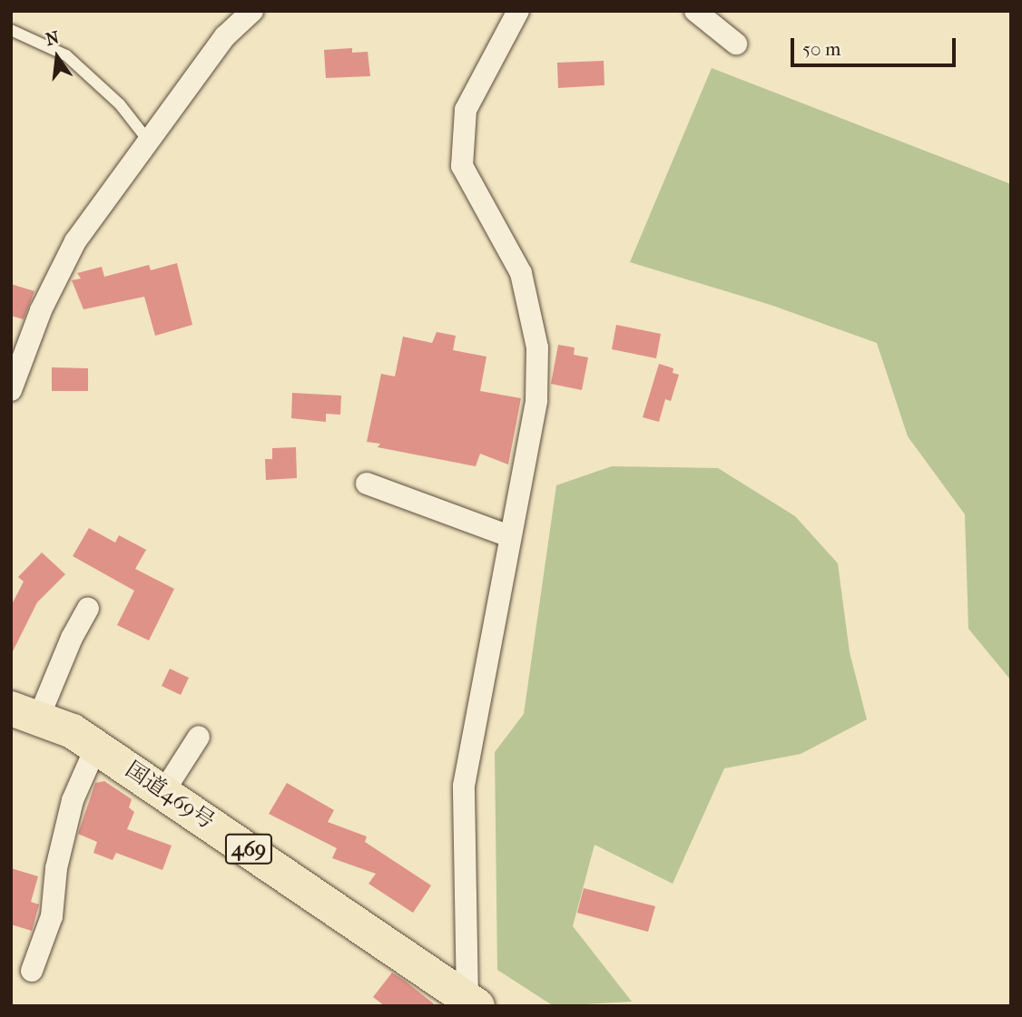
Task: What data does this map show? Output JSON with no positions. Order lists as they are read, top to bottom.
{
  "streets": {
    "highway": ["国道469号", "469"]
  },
  "scale_bar": "50 m",
  "north": "top"
}
